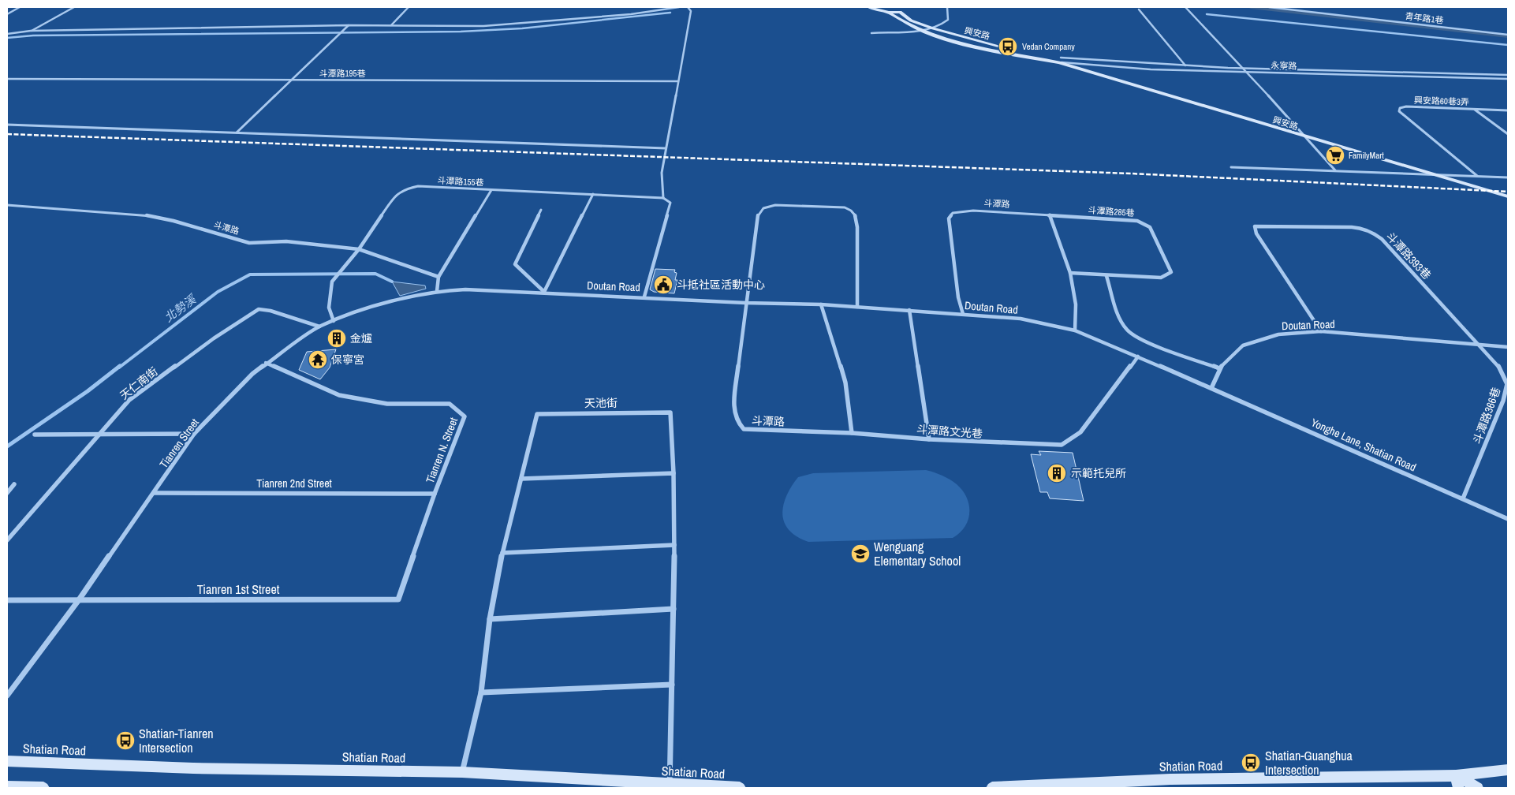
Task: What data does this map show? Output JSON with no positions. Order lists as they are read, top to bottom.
{
  "streets": {
    "street": [
      "青年路1巷",
      "興安路",
      "永寧路",
      "斗潭路195巷",
      "興安路60巷3弄",
      "斗潭路155巷",
      "斗潭路",
      "斗潭路285巷",
      "斗潭路393巷",
      "Doutan Road",
      "天仁南街",
      "天池街",
      "斗潭路366巷",
      "斗潭路文光巷",
      "Tianren Street",
      "Yonghe Lane, Shatian Road",
      "Tianren N. Street",
      "Tianren 2nd Street",
      "Tianren 1st Street",
      "Shatian Road"
    ]
  },
  "crossings": [
    ["興安路", "永寧路"],
    ["斗潭路155巷", "斗潭路"],
    ["斗潭路155巷", "Tianren Street"],
    ["斗潭路", "斗潭路285巷"],
    ["斗潭路", "Doutan Road"],
    ["斗潭路", "斗潭路文光巷"],
    ["斗潭路393巷", "Doutan Road"],
    ["斗潭路393巷", "斗潭路366巷"],
    ["Doutan Road", "斗潭路366巷"],
    ["Doutan Road", "斗潭路文光巷"],
    ["Doutan Road", "Tianren Street"],
    ["Doutan Road", "Yonghe Lane, Shatian Road"],
    ["天仁南街", "Tianren Street"],
    ["天池街", "Shatian Road"],
    ["斗潭路366巷", "Yonghe Lane, Shatian Road"],
    ["Tianren Street", "Tianren N. Street"],
    ["Tianren Street", "Tianren 2nd Street"],
    ["Tianren Street", "Tianren 1st Street"],
    ["Tianren N. Street", "Tianren 2nd Street"],
    ["Tianren N. Street", "Tianren 1st Street"]
  ],
  "water": ["北勢溪"],
  "places": {
    "bus stop": ["Vedan Company", "Shatian-Tianren Intersection", "Shatian-Guanghua Intersection"],
    "supermarket": ["FamilyMart"],
    "public building": ["斗抵社區活動中心"],
    "building": ["金爐", "示範托兒所"],
    "temple": ["保寧宮"],
    "school or university": ["Wenguang Elementary School"]
  }
}
